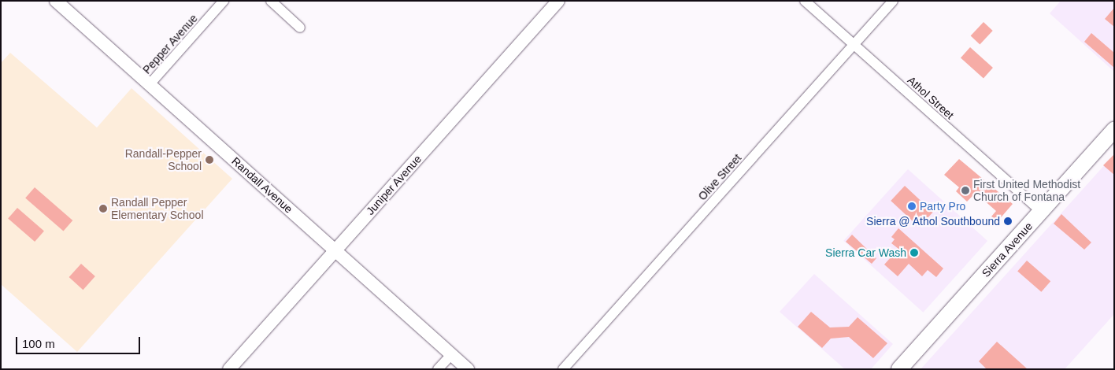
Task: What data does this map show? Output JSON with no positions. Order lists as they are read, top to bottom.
{
  "streets": {
    "main road": ["Sierra Avenue"],
    "street": [
      "Pepper Avenue",
      "Athol Street",
      "Olive Street",
      "Randall Avenue",
      "Juniper Avenue"
    ]
  },
  "crossings": [
    ["Pepper Avenue", "Randall Avenue"],
    ["Athol Street", "Olive Street"],
    ["Athol Street", "Sierra Avenue"],
    ["Randall Avenue", "Juniper Avenue"]
  ],
  "places": [
    "Randall-Pepper School",
    "First United Methodist Church of Fontana",
    "Party Pro",
    "Randall Pepper Elementary School",
    "Sierra @ Athol Southbound",
    "Sierra Car Wash"
  ],
  "scale_bar": "100 m"
}
